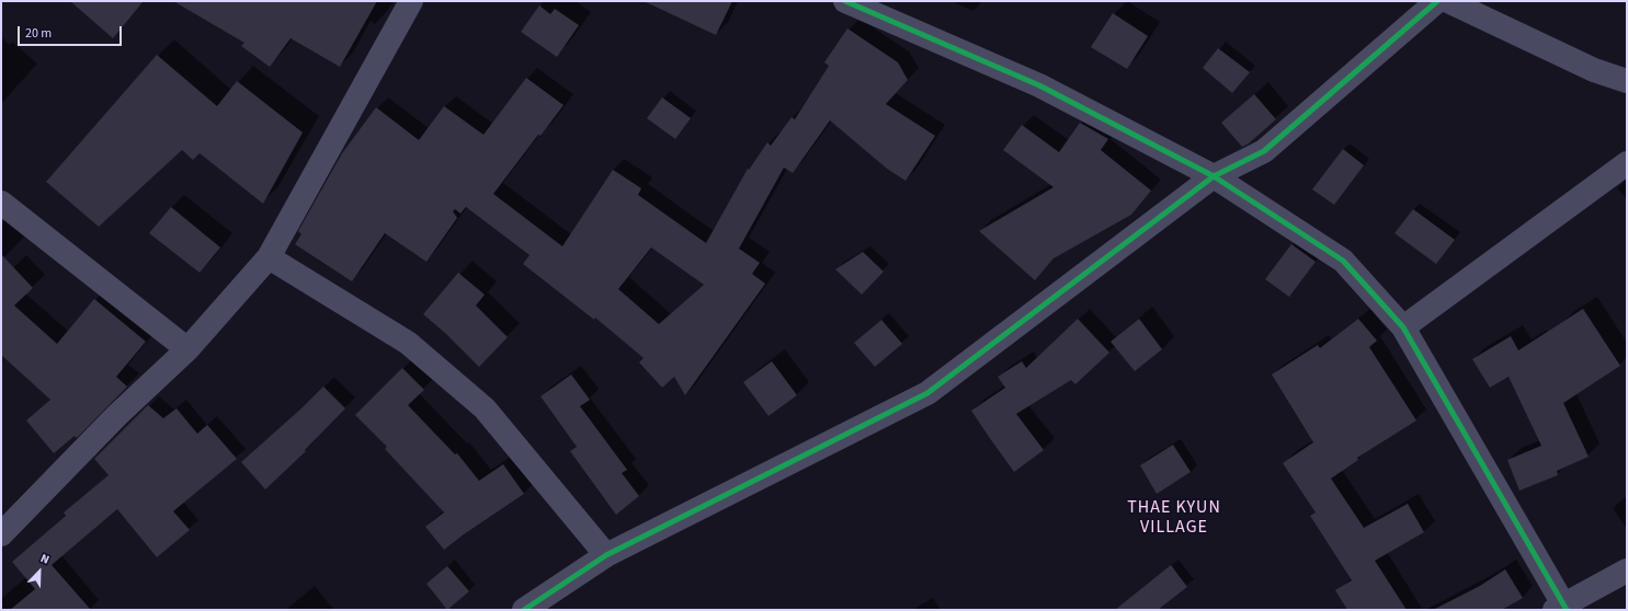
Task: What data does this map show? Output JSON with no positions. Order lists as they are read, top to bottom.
{
  "districts": ["THAE KYUN VILLAGE"],
  "scale_bar": "20 m",
  "north": "top right"
}
